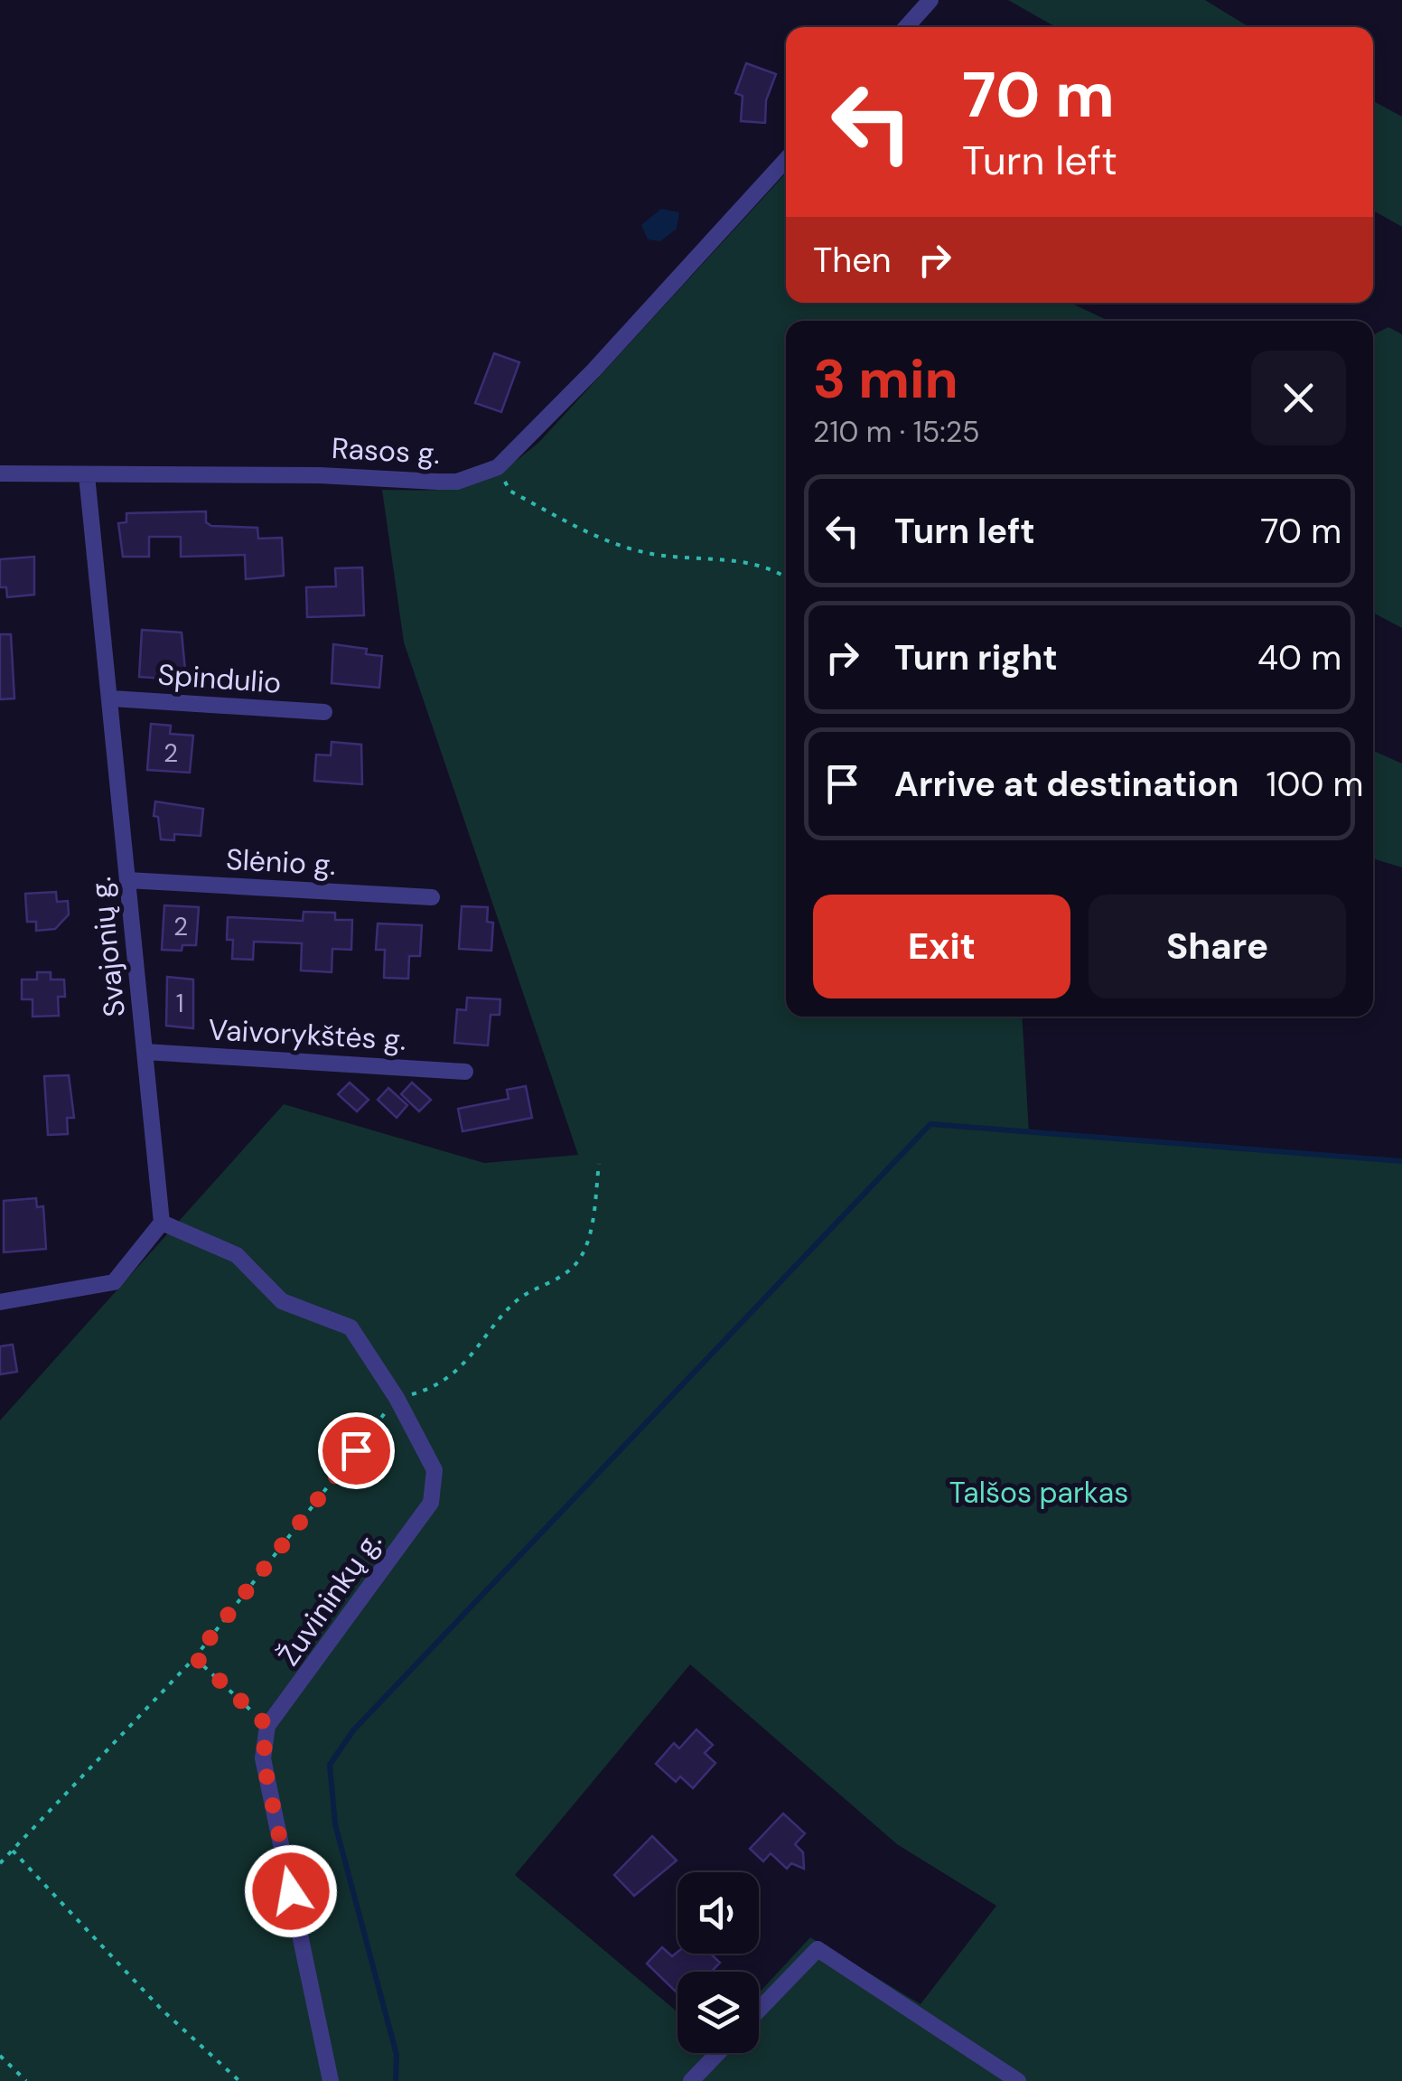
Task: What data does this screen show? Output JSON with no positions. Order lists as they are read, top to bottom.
{
  "streets": {
    "street": [
      "Rasos g.",
      "Spindulio",
      "Slėnio g.",
      "Svajonių g.",
      "Vaivorykštės g.",
      "Žuvininkų g."
    ]
  },
  "crossings": [
    ["Rasos g.", "Svajonių g."],
    ["Spindulio", "Svajonių g."],
    ["Slėnio g.", "Svajonių g."],
    ["Svajonių g.", "Vaivorykštės g."],
    ["Svajonių g.", "Žuvininkų g."]
  ],
  "parks": ["Talšos parkas"],
  "house_numbers": ["2", "2", "1"],
  "page": {
    "turn": ["70 m", "Turn left"],
    "then": "Then",
    "heading": ["3 min", "210 m · 15:25"],
    "list": [
      {
        "name": "Turn left",
        "value": "70 m"
      },
      {
        "name": "Turn right",
        "value": "40 m"
      },
      {
        "name": "Arrive at destination",
        "value": "100 m"
      }
    ],
    "buttons": ["Exit", "Share"]
  }
}
